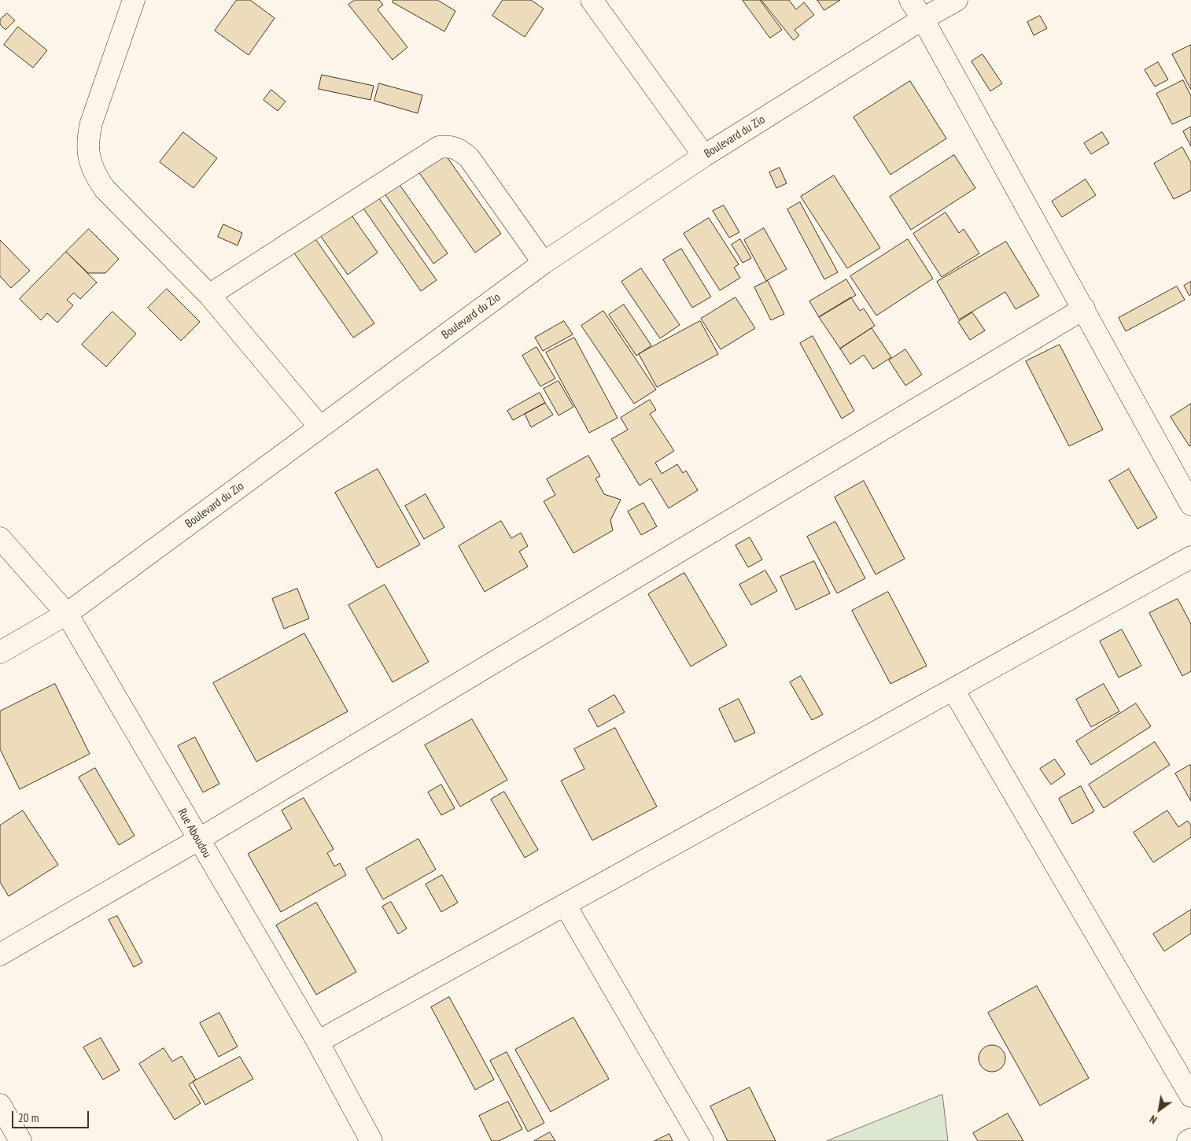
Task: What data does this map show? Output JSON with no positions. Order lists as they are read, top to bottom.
{
  "streets": {
    "street": ["Boulevard du Zio", "Rue Aboudou"]
  },
  "crossings": [
    ["Boulevard du Zio", "Rue Aboudou"]
  ],
  "scale_bar": "20 m",
  "north": "bottom left"
}
